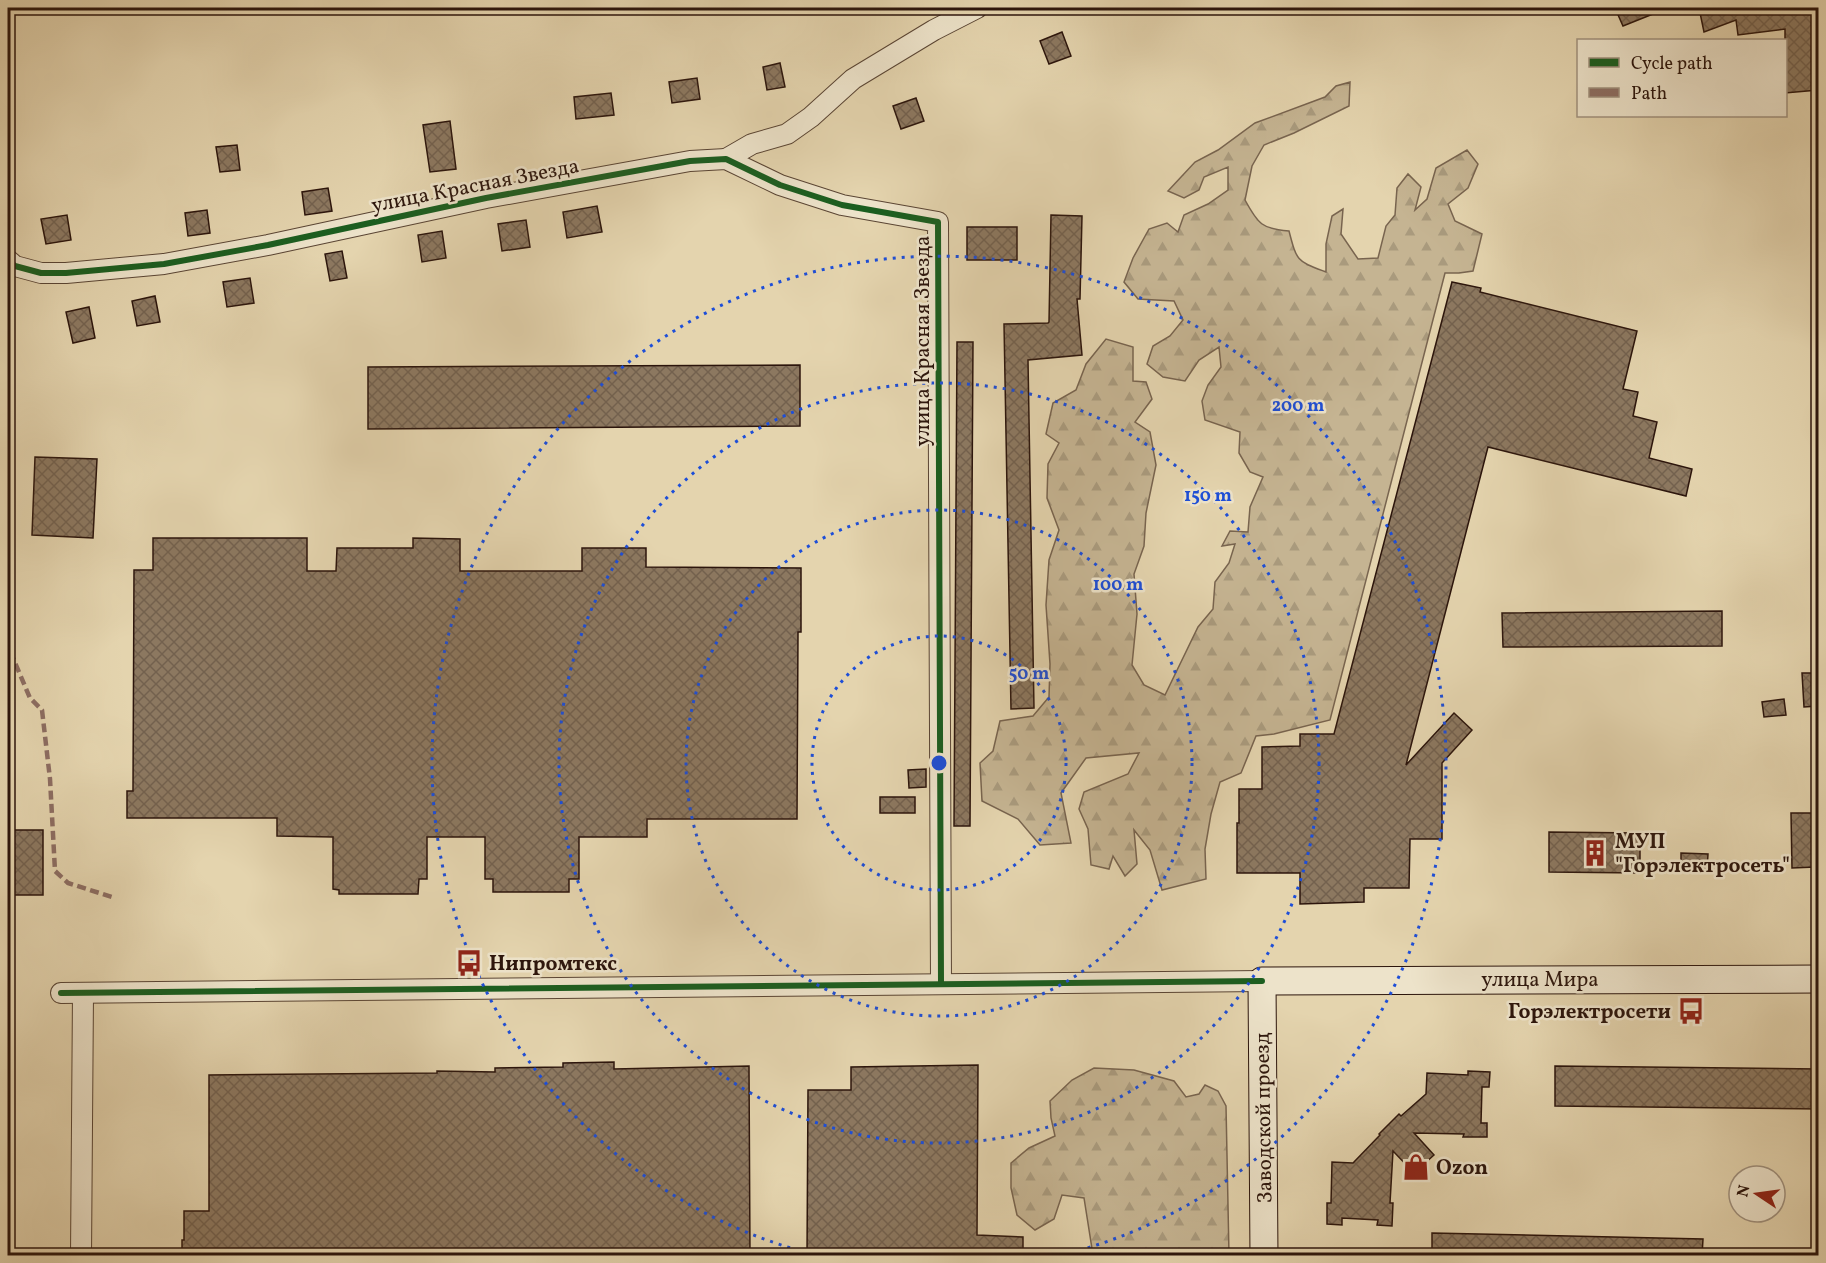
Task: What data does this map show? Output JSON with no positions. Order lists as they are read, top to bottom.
{
  "streets": {
    "main road": ["улица Мира", "Заводской проезд"],
    "street": ["улица Красная Звезда"]
  },
  "crossings": [
    ["улица Мира", "Заводской проезд"]
  ],
  "places": {
    "building": ["МУП \"Горэлектросеть\""],
    "bus stop": ["Нипромтекс", "Горэлектросети"],
    "shop": ["Ozon"]
  },
  "legend": ["Cycle path", "Path"],
  "north": "left",
  "rings": [
    "200 m",
    "150 m",
    "100 m",
    "50 m"
  ]
}
